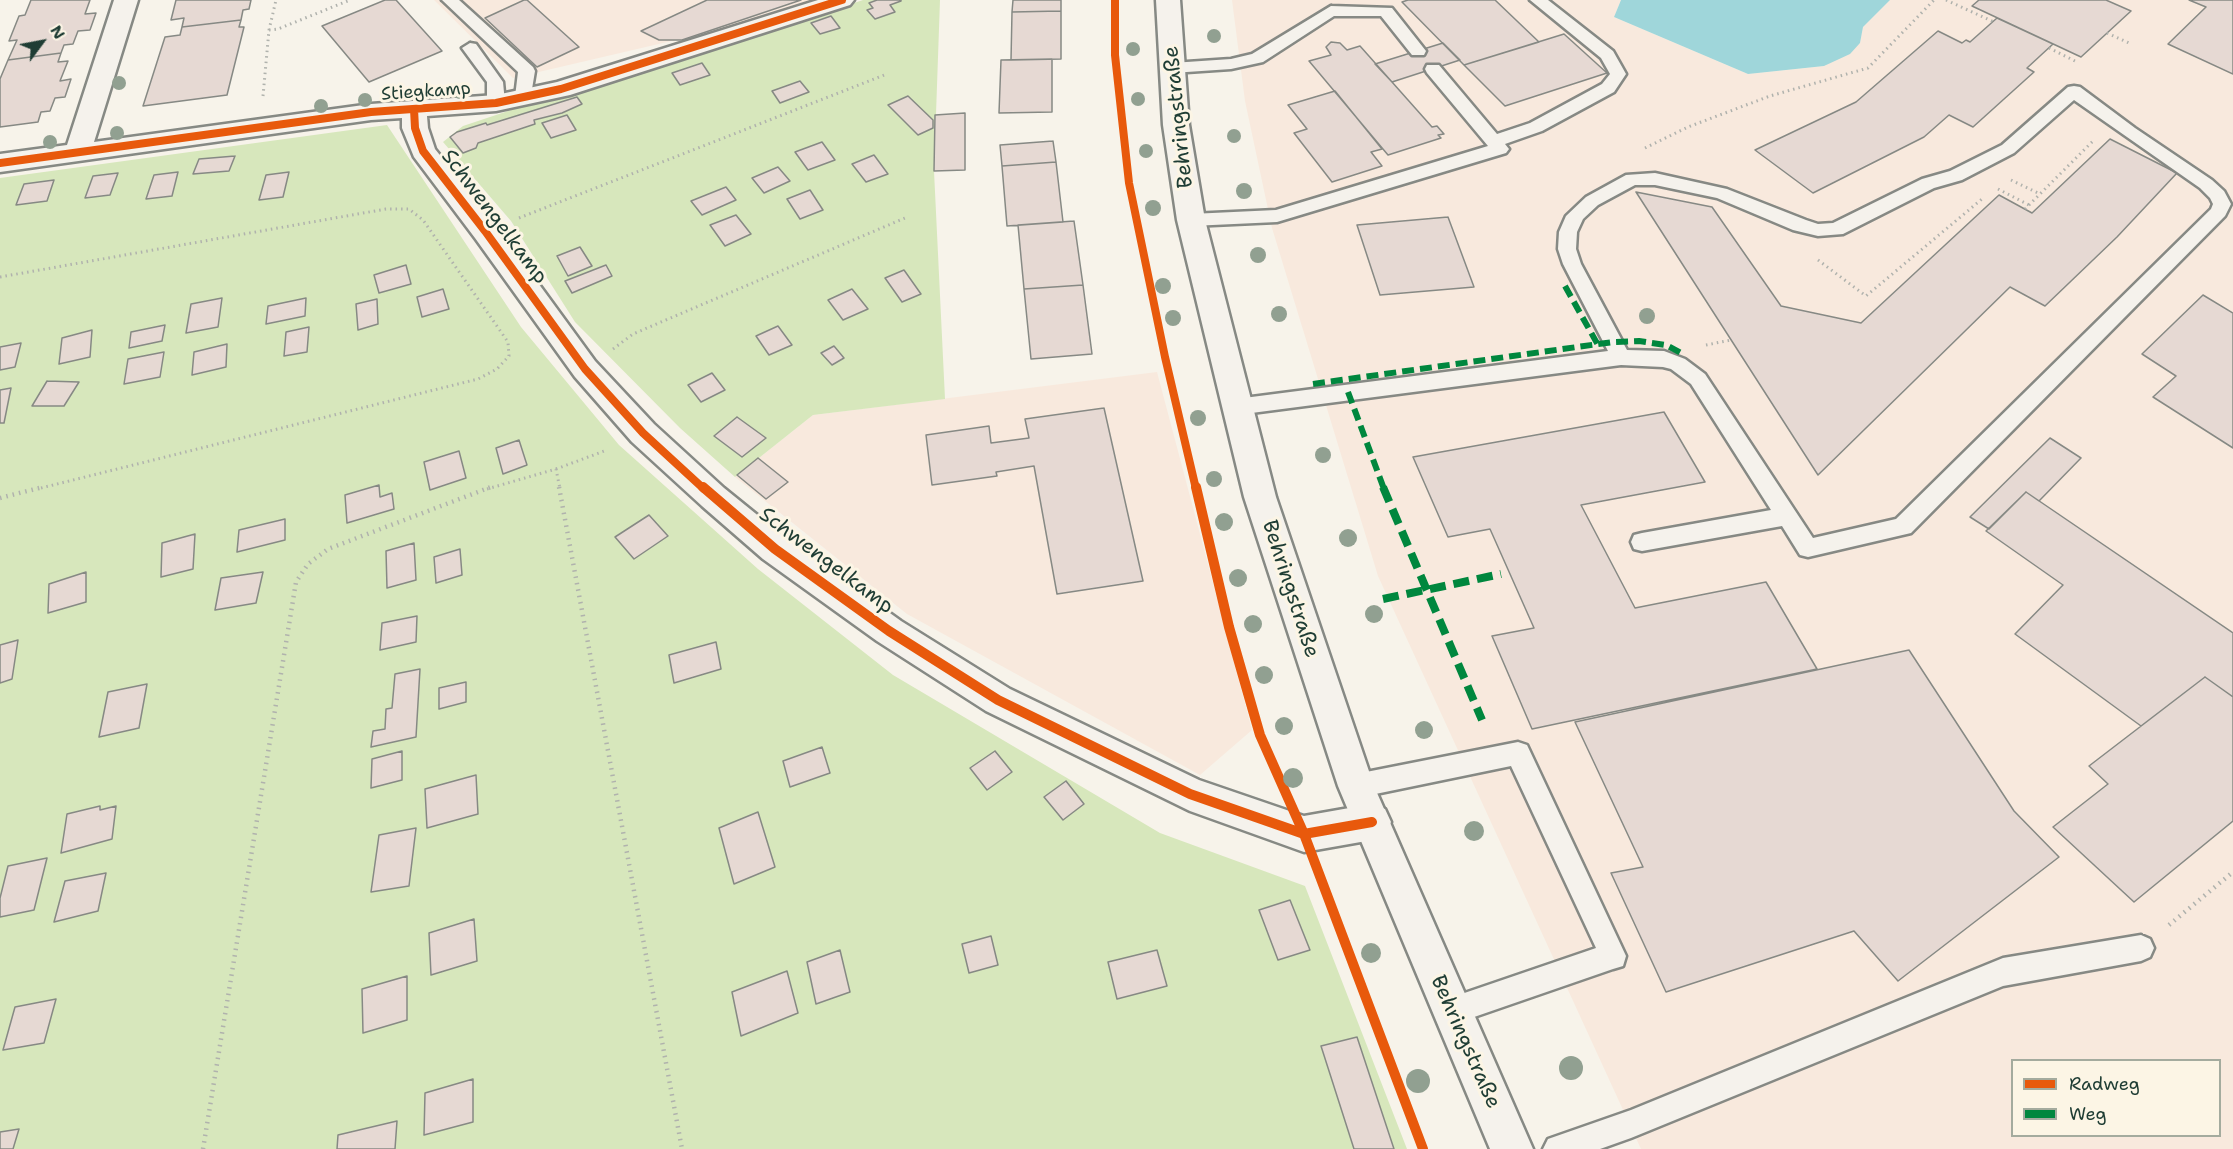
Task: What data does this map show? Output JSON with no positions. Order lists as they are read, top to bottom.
{
  "streets": {
    "street": ["Stiegkamp", "Behringstraße", "Schwengelkamp"]
  },
  "crossings": [
    ["Stiegkamp", "Schwengelkamp"],
    ["Behringstraße", "Schwengelkamp"]
  ],
  "legend": ["Radweg", "Weg"],
  "north": "top right"
}
